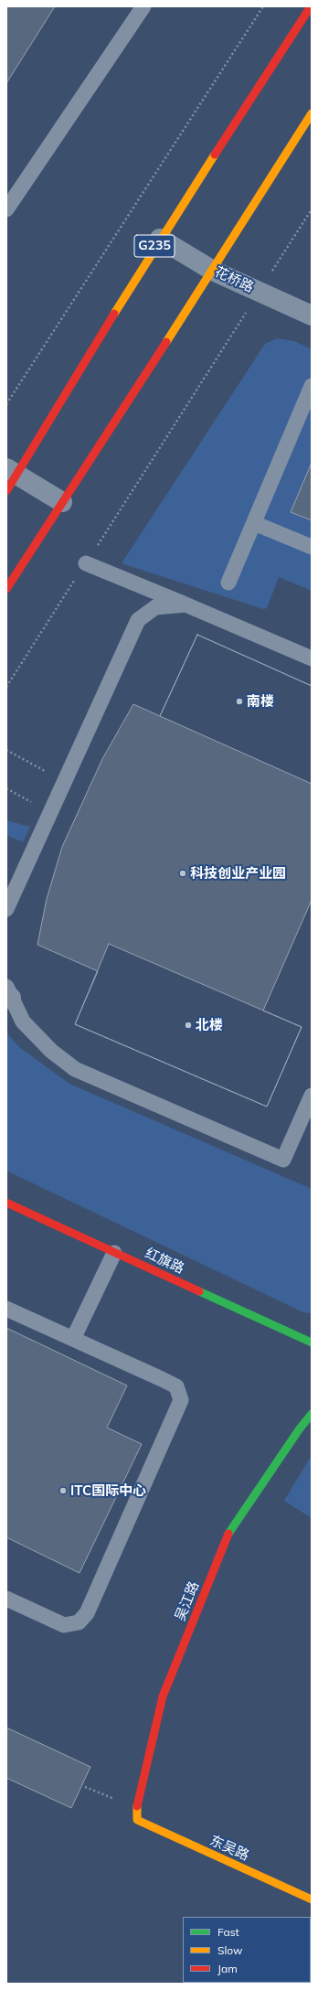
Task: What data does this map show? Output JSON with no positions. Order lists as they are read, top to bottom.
{
  "streets": {
    "main road": [
      "G235",
      "红旗路",
      "吴江路",
      "东吴路"
    ],
    "street": ["花桥路"]
  },
  "crossings": [
    ["G235", "花桥路"],
    ["吴江路", "东吴路"]
  ],
  "places": [
    "南楼",
    "科技创业产业园",
    "北楼",
    "ITC国际中心"
  ],
  "legend": ["Fast", "Slow", "Jam"]
}
